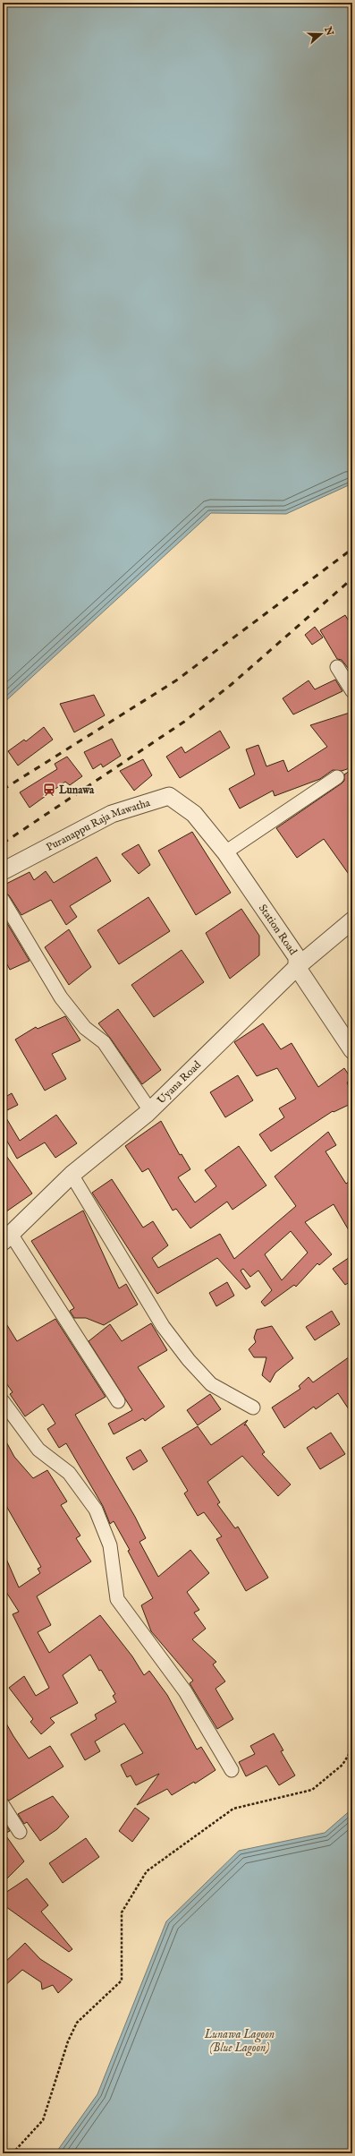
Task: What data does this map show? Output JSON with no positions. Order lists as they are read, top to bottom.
{
  "streets": {
    "street": ["Puranappu Raja Mawatha", "Station Road", "Uyana Road"]
  },
  "crossings": [
    ["Puranappu Raja Mawatha", "Station Road"],
    ["Station Road", "Uyana Road"]
  ],
  "water": ["Lunawa Lagoon (Blue Lagoon)"],
  "places": {
    "station": ["Lunawa"]
  },
  "north": "right"
}
